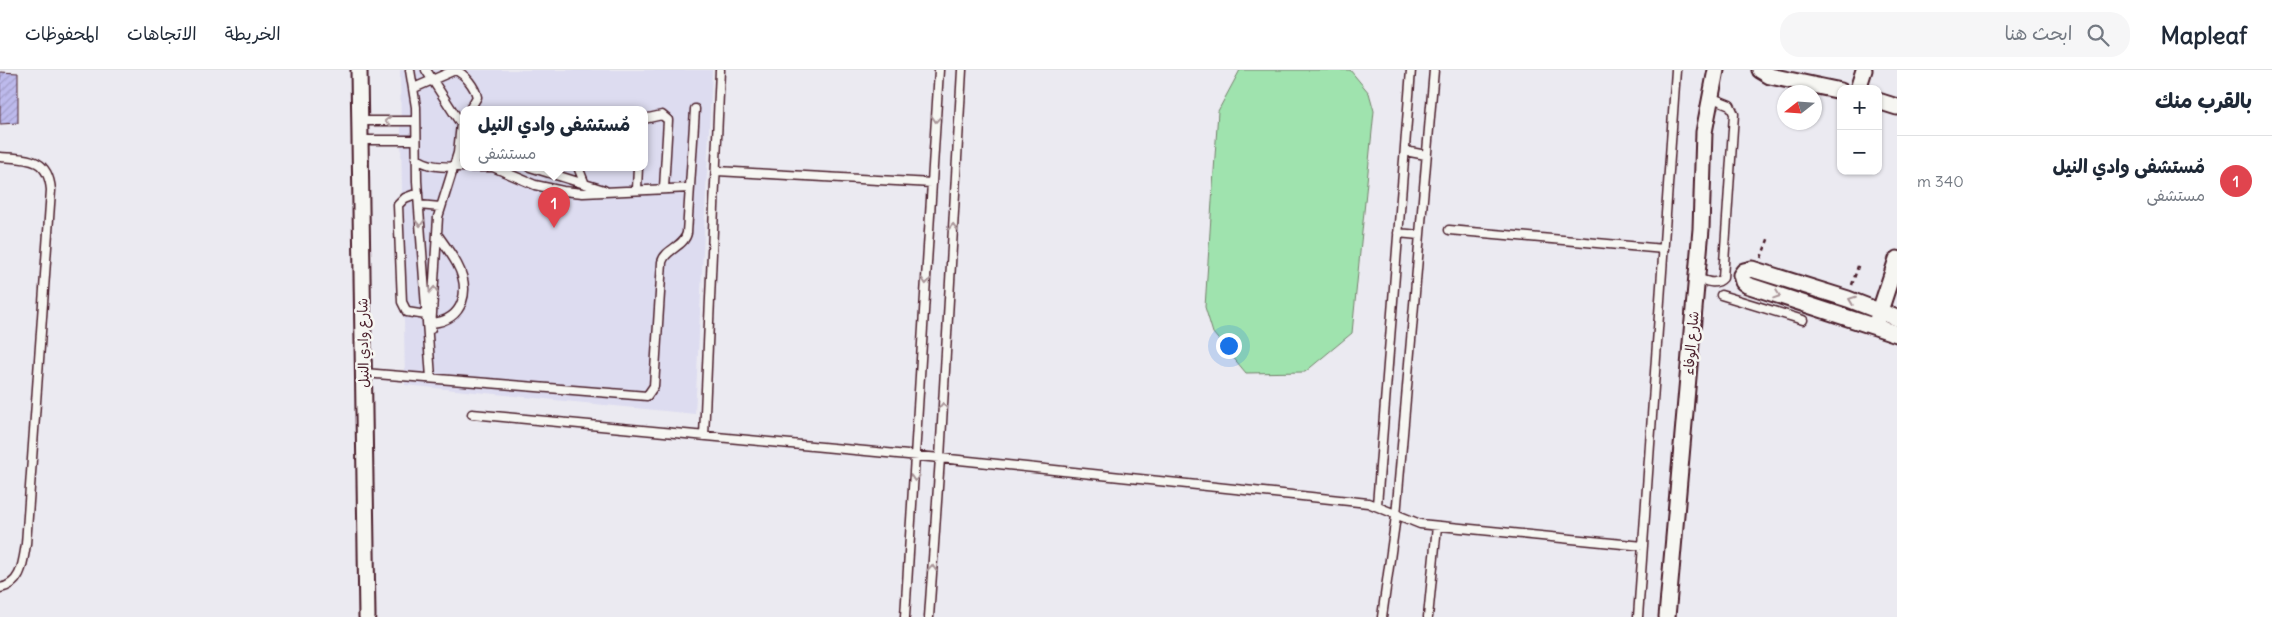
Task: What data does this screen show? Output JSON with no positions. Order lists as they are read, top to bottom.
{
  "streets": {
    "street": ["شارع وادي النيل", "شارع الوفاء"]
  },
  "north": "left",
  "page": {
    "header": "Mapleaf",
    "search": "ابحث هنا",
    "nav": ["الخريطة", "الاتجاهات", "المحفوظات"],
    "heading": "بالقرب منك",
    "map_buttons": ["+", "−"],
    "popup": ["مُستشفى وادي النيل", "مستشفى"],
    "list": [
      {
        "mark": "1",
        "name": "مُستشفى وادي النيل",
        "note": "مستشفى",
        "value": "340 m"
      }
    ],
    "pins": "1"
  }
}
